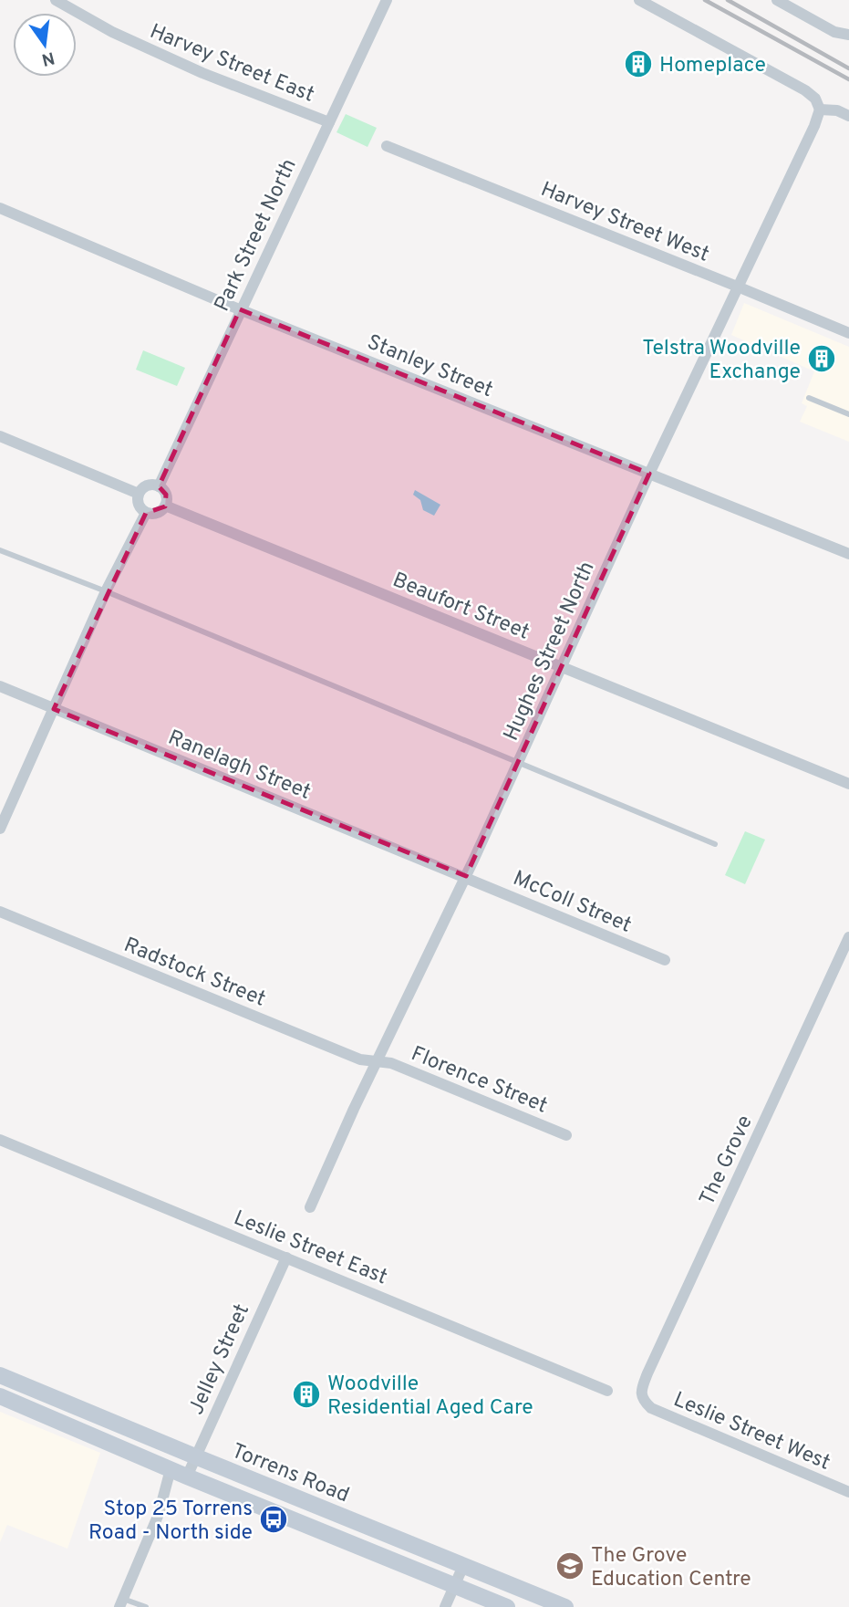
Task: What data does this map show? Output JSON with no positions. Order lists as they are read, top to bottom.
{
  "streets": {
    "main road": ["Torrens Road"],
    "street": [
      "Harvey Street East",
      "Harvey Street West",
      "Park Street North",
      "Stanley Street",
      "Beaufort Street",
      "Hughes Street North",
      "Ranelagh Street",
      "McColl Street",
      "Radstock Street",
      "Florence Street",
      "The Grove",
      "Leslie Street East",
      "Jelley Street",
      "Leslie Street West"
    ]
  },
  "crossings": [
    ["Harvey Street East", "Park Street North"],
    ["Harvey Street West", "Hughes Street North"],
    ["Park Street North", "Stanley Street"],
    ["Park Street North", "Beaufort Street"],
    ["Stanley Street", "Hughes Street North"],
    ["Beaufort Street", "Hughes Street North"],
    ["Hughes Street North", "Ranelagh Street"],
    ["Hughes Street North", "McColl Street"],
    ["Hughes Street North", "Radstock Street"],
    ["Hughes Street North", "Florence Street"],
    ["Ranelagh Street", "McColl Street"],
    ["Radstock Street", "Florence Street"],
    ["The Grove", "Leslie Street West"],
    ["Leslie Street East", "Jelley Street"],
    ["Jelley Street", "Torrens Road"]
  ],
  "places": {
    "building": ["Homeplace", "Telstra Woodville Exchange", "Woodville Residential Aged Care"],
    "bus stop": ["Stop 25 Torrens Road - North side"],
    "school or university": ["The Grove Education Centre"]
  },
  "north": "bottom"
}
